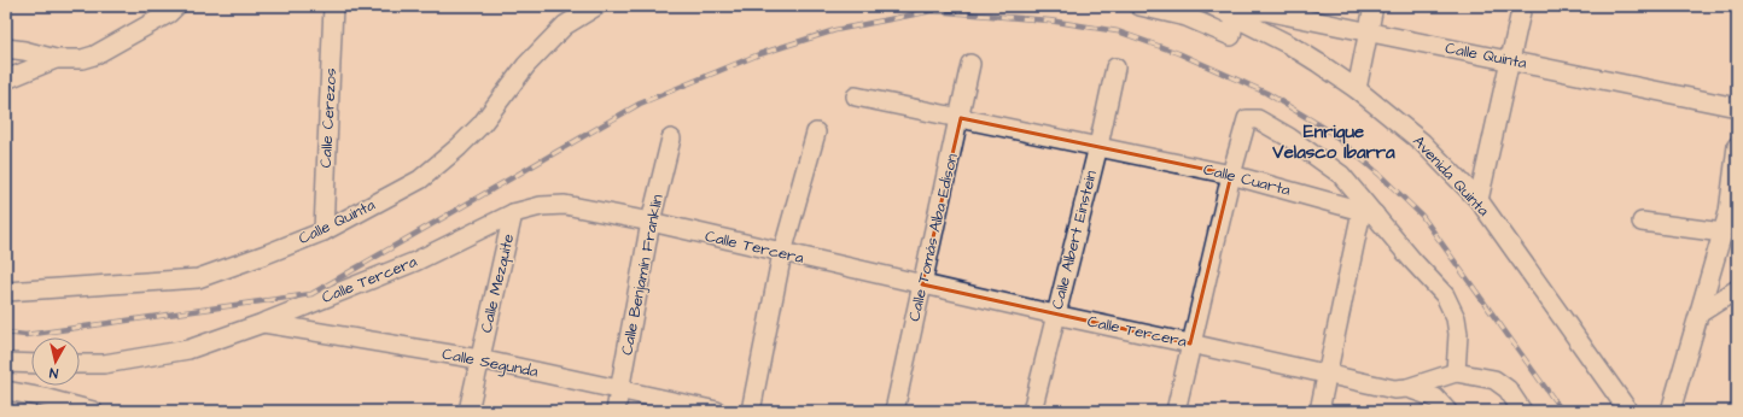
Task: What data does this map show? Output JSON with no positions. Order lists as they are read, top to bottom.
{
  "streets": {
    "street": [
      "Calle Quinta",
      "Calle Cerezos",
      "Avenida Quinta",
      "Calle Cuarta",
      "Calle Tomás Alba Edison",
      "Calle Albert Einstein",
      "Calle Tercera",
      "Calle Benjamín Franklin",
      "Calle Mezquite",
      "Calle Segunda"
    ]
  },
  "crossings": [
    ["Calle Quinta", "Calle Cerezos"],
    ["Calle Quinta", "Avenida Quinta"],
    ["Calle Cuarta", "Calle Tomás Alba Edison"],
    ["Calle Cuarta", "Calle Albert Einstein"],
    ["Calle Tomás Alba Edison", "Calle Tercera"],
    ["Calle Albert Einstein", "Calle Tercera"],
    ["Calle Tercera", "Calle Benjamín Franklin"],
    ["Calle Tercera", "Calle Mezquite"],
    ["Calle Tercera", "Calle Segunda"],
    ["Calle Benjamín Franklin", "Calle Segunda"],
    ["Calle Mezquite", "Calle Segunda"]
  ],
  "districts": ["Enrique Velasco Ibarra"],
  "north": "bottom"
}
